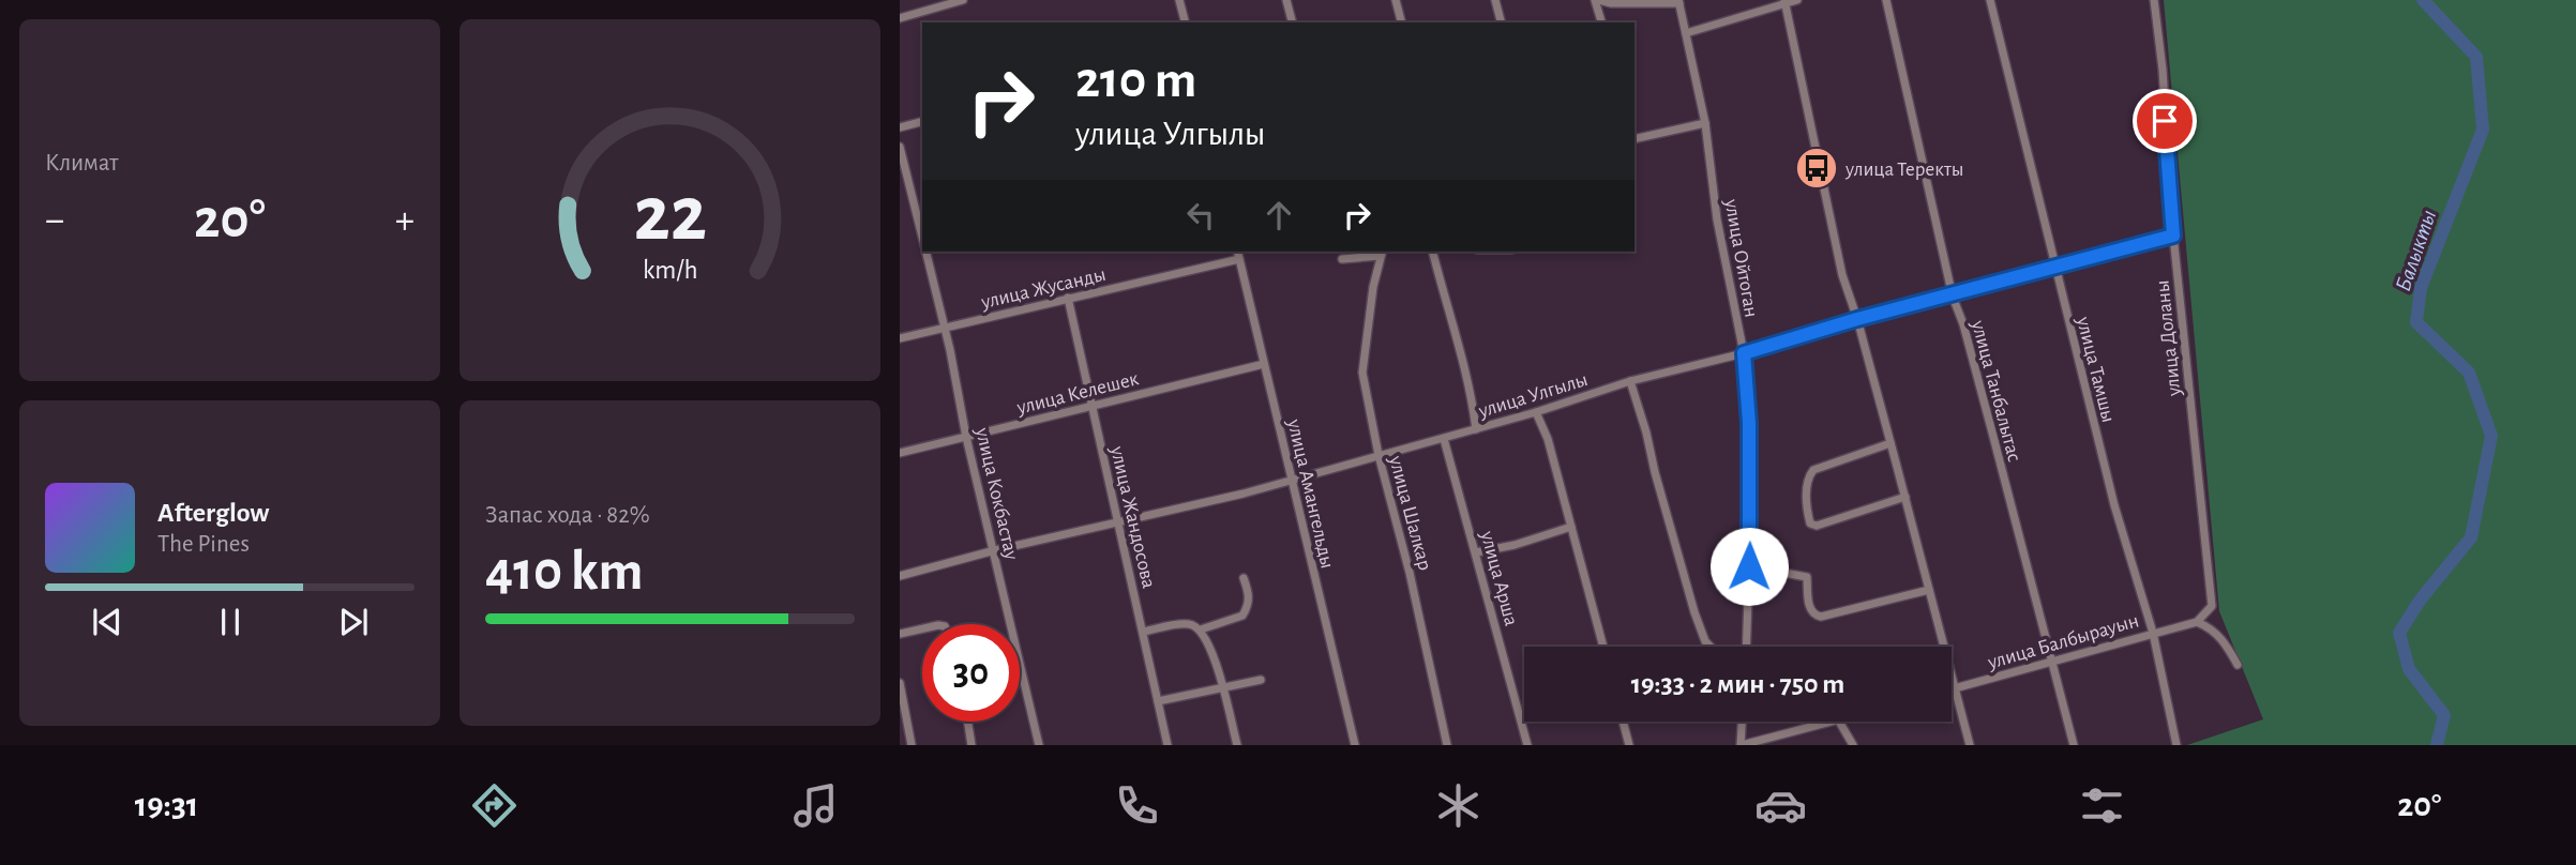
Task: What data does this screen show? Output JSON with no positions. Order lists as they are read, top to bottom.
{
  "streets": {
    "street": [
      "улица Ойтоган",
      "улица Жусанды",
      "улица Доланы",
      "улица Тамшы",
      "улица Танбалытас",
      "улица Келешек",
      "улица Улгылы",
      "улица Кокбастау",
      "улица Амангельды",
      "улица Шалкар",
      "улица Жандосова",
      "улица Арша",
      "улица Балбырауын"
    ]
  },
  "crossings": [
    ["улица Ойтоган", "улица Улгылы"],
    ["улица Жусанды", "улица Кокбастау"],
    ["улица Жусанды", "улица Амангельды"],
    ["улица Жусанды", "улица Жандосова"],
    ["улица Доланы", "улица Улгылы"],
    ["улица Доланы", "улица Балбырауын"],
    ["улица Тамшы", "улица Улгылы"],
    ["улица Тамшы", "улица Балбырауын"],
    ["улица Танбалытас", "улица Улгылы"],
    ["улица Танбалытас", "улица Балбырауын"],
    ["улица Келешек", "улица Кокбастау"],
    ["улица Келешек", "улица Амангельды"],
    ["улица Келешек", "улица Жандосова"],
    ["улица Улгылы", "улица Кокбастау"],
    ["улица Улгылы", "улица Амангельды"],
    ["улица Улгылы", "улица Шалкар"],
    ["улица Улгылы", "улица Жандосова"],
    ["улица Улгылы", "улица Арша"]
  ],
  "water": ["Балыкты"],
  "places": {
    "bus stop": ["улица Теректы"]
  },
  "page": {
    "tile": [
      "Климат",
      ["Запас хода · 82%", "410 km"]
    ],
    "turn": ["210 m", "улица Улгылы"],
    "heat": ["−", "20°", "+"],
    "song": ["Afterglow", "The Pines"],
    "limit": "30",
    "trip": "19:33 · 2 мин · 750 m",
    "tabs": ["19:31", "20°"],
    "gauge": ["22", "km/h"]
  }
}
